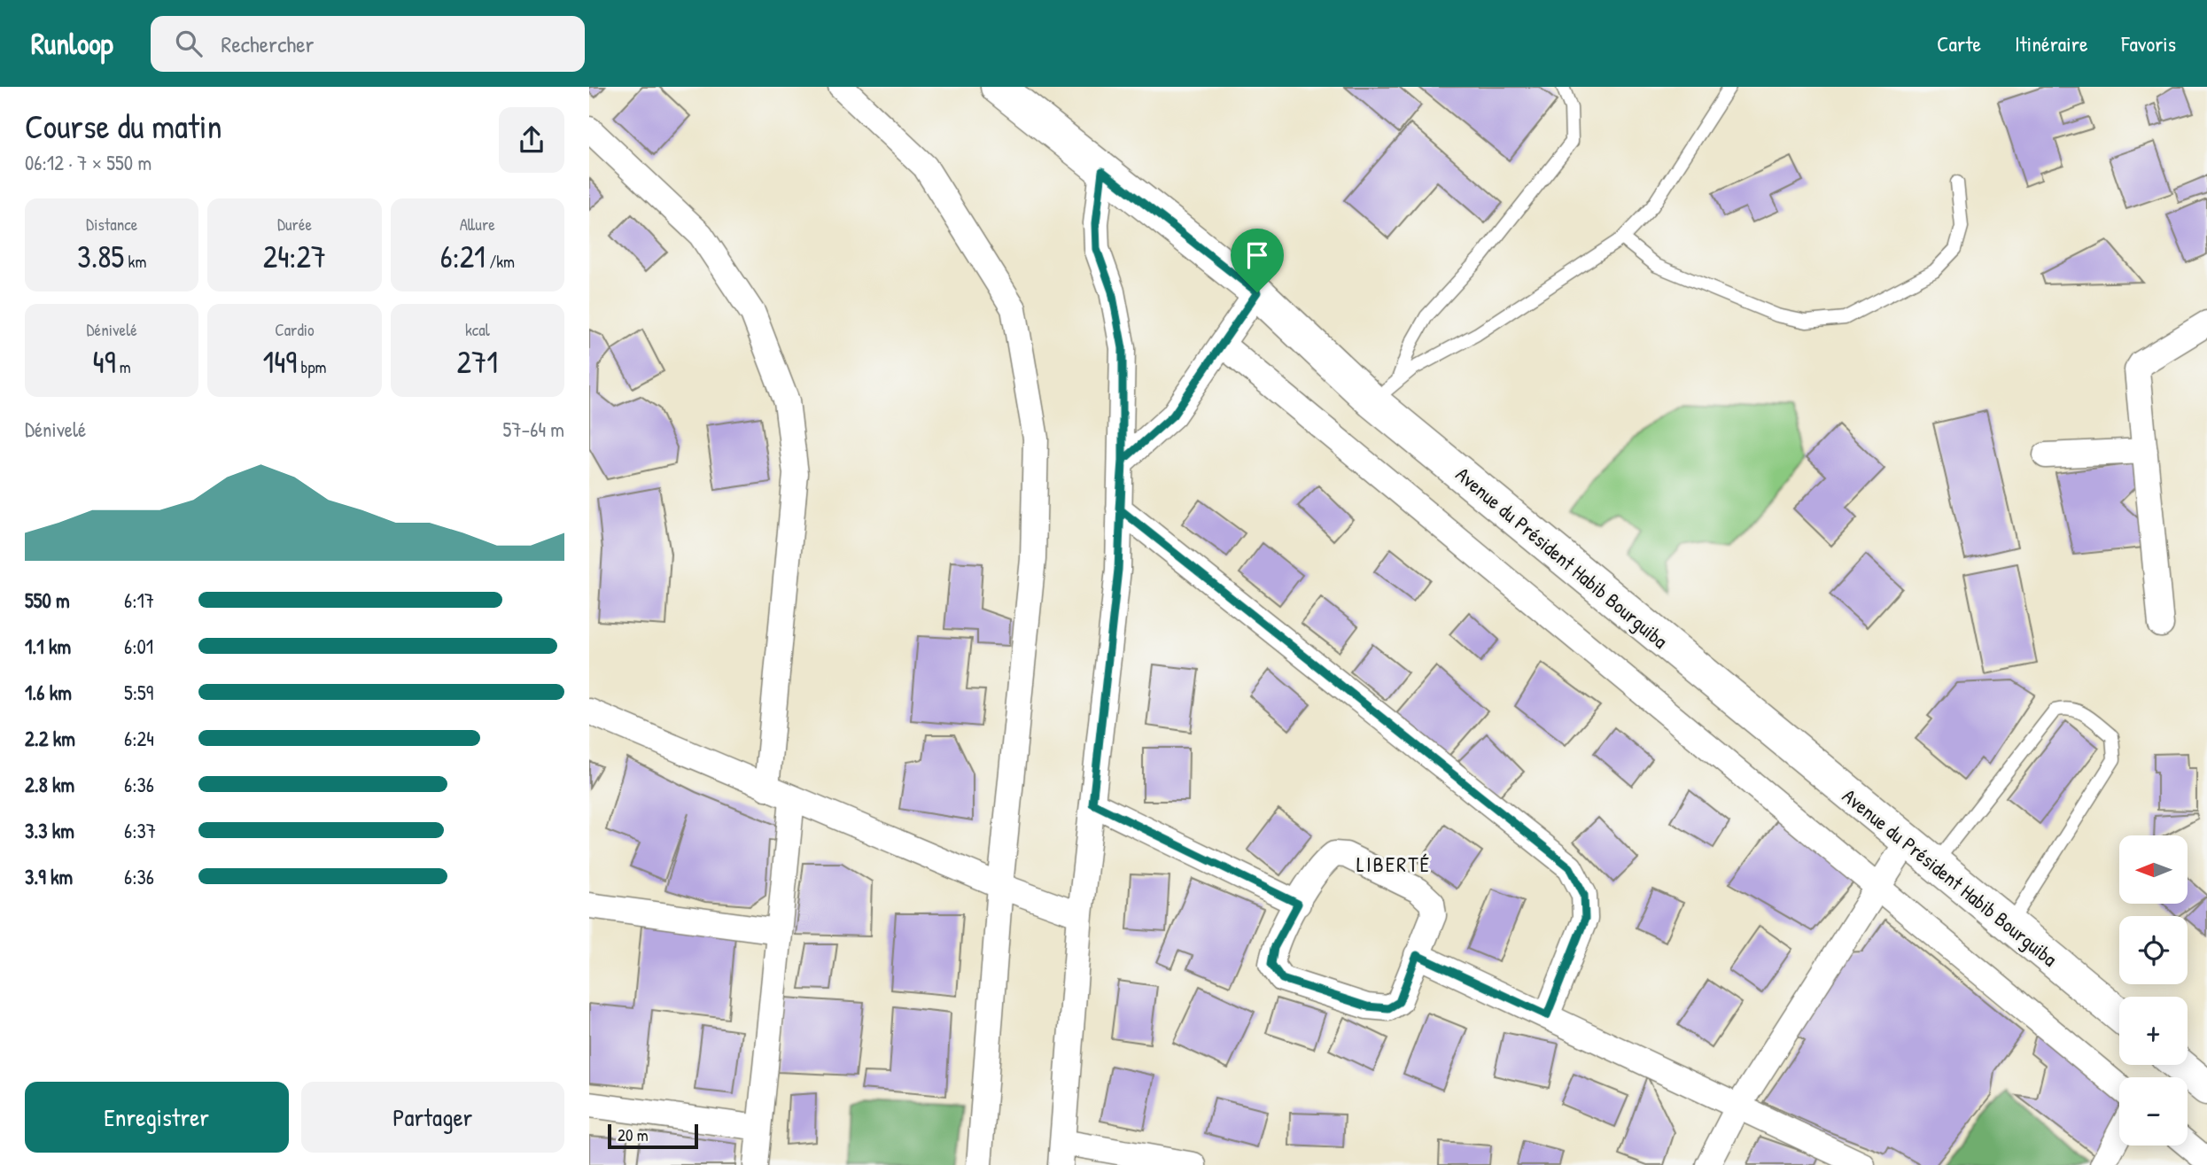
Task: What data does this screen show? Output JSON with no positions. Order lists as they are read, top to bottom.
{
  "streets": {
    "main road": ["Avenue du Président Habib Bourguiba"]
  },
  "districts": ["LIBERTÉ"],
  "scale_bar": "20 m",
  "north": "left",
  "page": {
    "header": "Runloop",
    "search": "Rechercher",
    "nav": ["Carte", "Itinéraire", "Favoris"],
    "heading": ["Course du matin", "06:12 · 7 × 550 m"],
    "stats": [
      ["Distance", "3.85 km"],
      ["Durée", "24:27"],
      ["Allure", "6:21 /km"],
      ["Dénivelé", "49 m"],
      ["Cardio", "149 bpm"],
      ["kcal", "271"]
    ],
    "chart": ["Dénivelé", "57–64 m"],
    "list": [
      {
        "name": "550 m",
        "note": "6:17"
      },
      {
        "name": "1.1 km",
        "note": "6:01"
      },
      {
        "name": "1.6 km",
        "note": "5:59"
      },
      {
        "name": "2.2 km",
        "note": "6:24"
      },
      {
        "name": "2.8 km",
        "note": "6:36"
      },
      {
        "name": "3.3 km",
        "note": "6:37"
      },
      {
        "name": "3.9 km",
        "note": "6:36"
      }
    ],
    "map_buttons": ["+", "−"],
    "buttons": ["Enregistrer", "Partager"],
    "scale": "20 m"
  }
}
